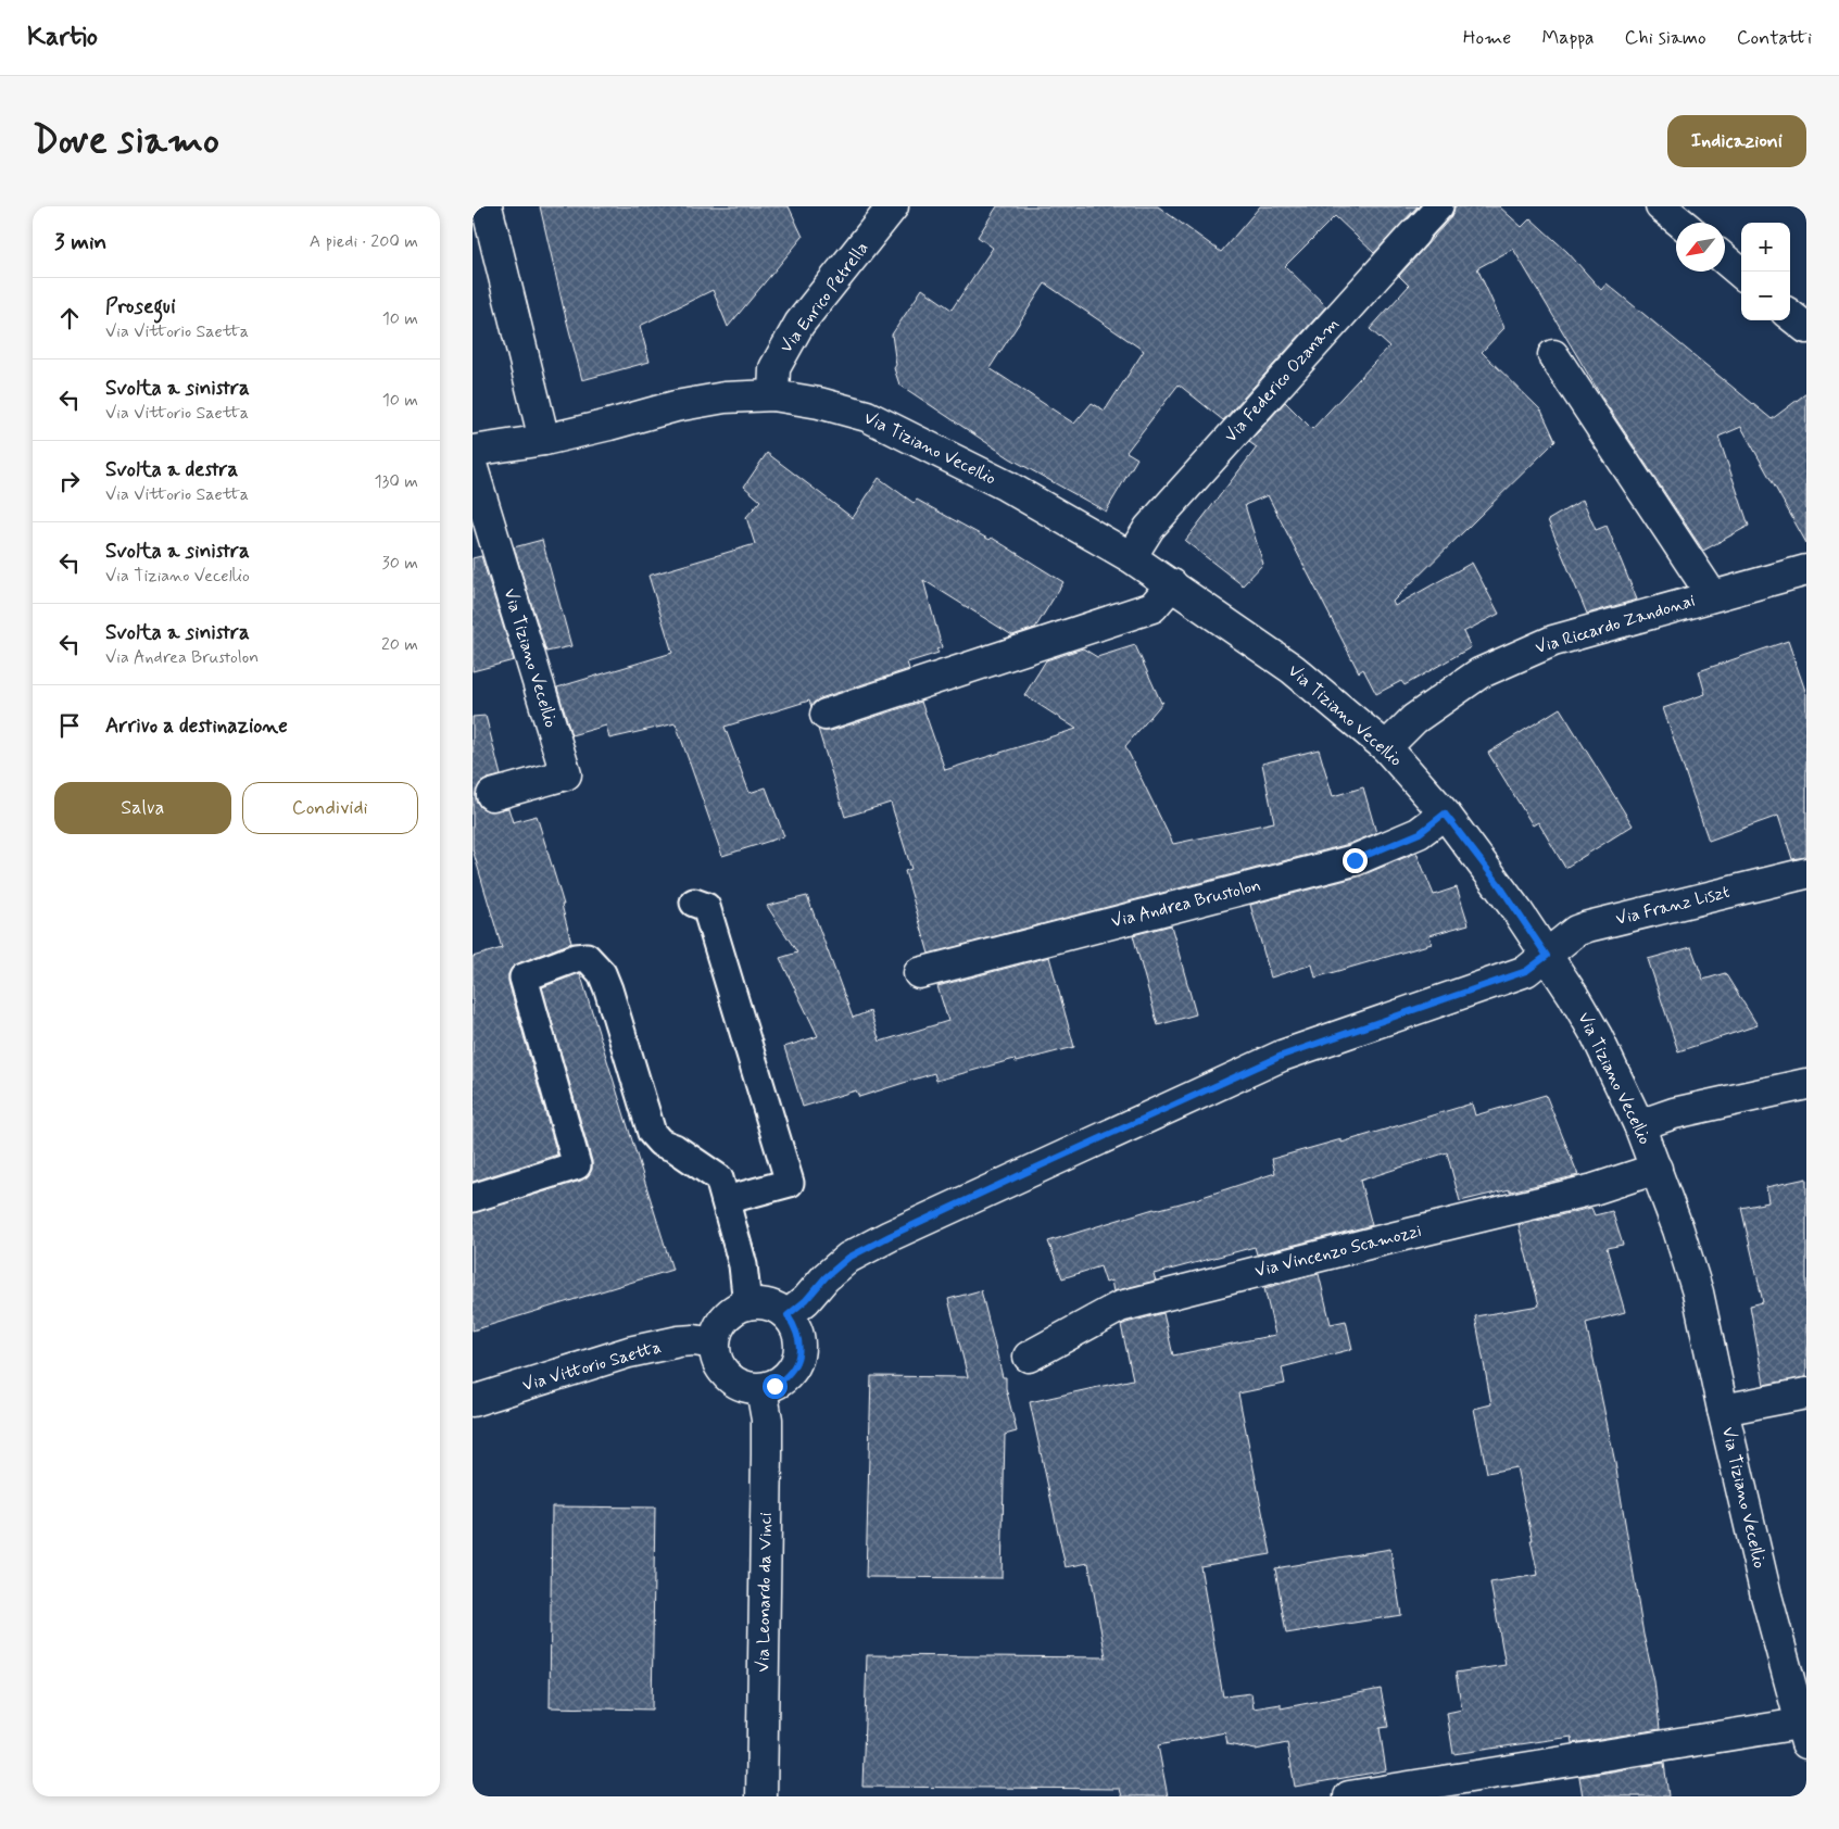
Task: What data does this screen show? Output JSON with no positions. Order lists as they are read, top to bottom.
{
  "streets": {
    "street": [
      "Via Enrico Petrella",
      "Via Federico Ozanam",
      "Via Tiziano Vecellio",
      "Via Riccardo Zandonai",
      "Via Andrea Brustolon",
      "Via Franz Liszt",
      "Via Vincenzo Scamozzi",
      "Via Vittorio Saetta",
      "Via Leonardo da Vinci"
    ]
  },
  "crossings": [
    ["Via Enrico Petrella", "Via Tiziano Vecellio"],
    ["Via Federico Ozanam", "Via Tiziano Vecellio"],
    ["Via Tiziano Vecellio", "Via Riccardo Zandonai"],
    ["Via Tiziano Vecellio", "Via Andrea Brustolon"],
    ["Via Tiziano Vecellio", "Via Franz Liszt"],
    ["Via Tiziano Vecellio", "Via Vincenzo Scamozzi"],
    ["Via Vittorio Saetta", "Via Leonardo da Vinci"]
  ],
  "north": "bottom left",
  "page": {
    "header": "Kartio",
    "nav": [
      "Home",
      "Mappa",
      "Chi siamo",
      "Contatti"
    ],
    "buttons": [
      "Indicazioni",
      ["Salva", "Condividi"]
    ],
    "title": "Dove siamo",
    "heading": ["3 min", "A piedi · 200 m"],
    "map_buttons": ["+", "−"],
    "list": [
      ["Prosegui", "Via Vittorio Saetta", "10 m"],
      ["Svolta a sinistra", "Via Vittorio Saetta", "10 m"],
      ["Svolta a destra", "Via Vittorio Saetta", "130 m"],
      ["Svolta a sinistra", "Via Tiziano Vecellio", "30 m"],
      ["Svolta a sinistra", "Via Andrea Brustolon", "20 m"],
      "Arrivo a destinazione"
    ]
  }
}
